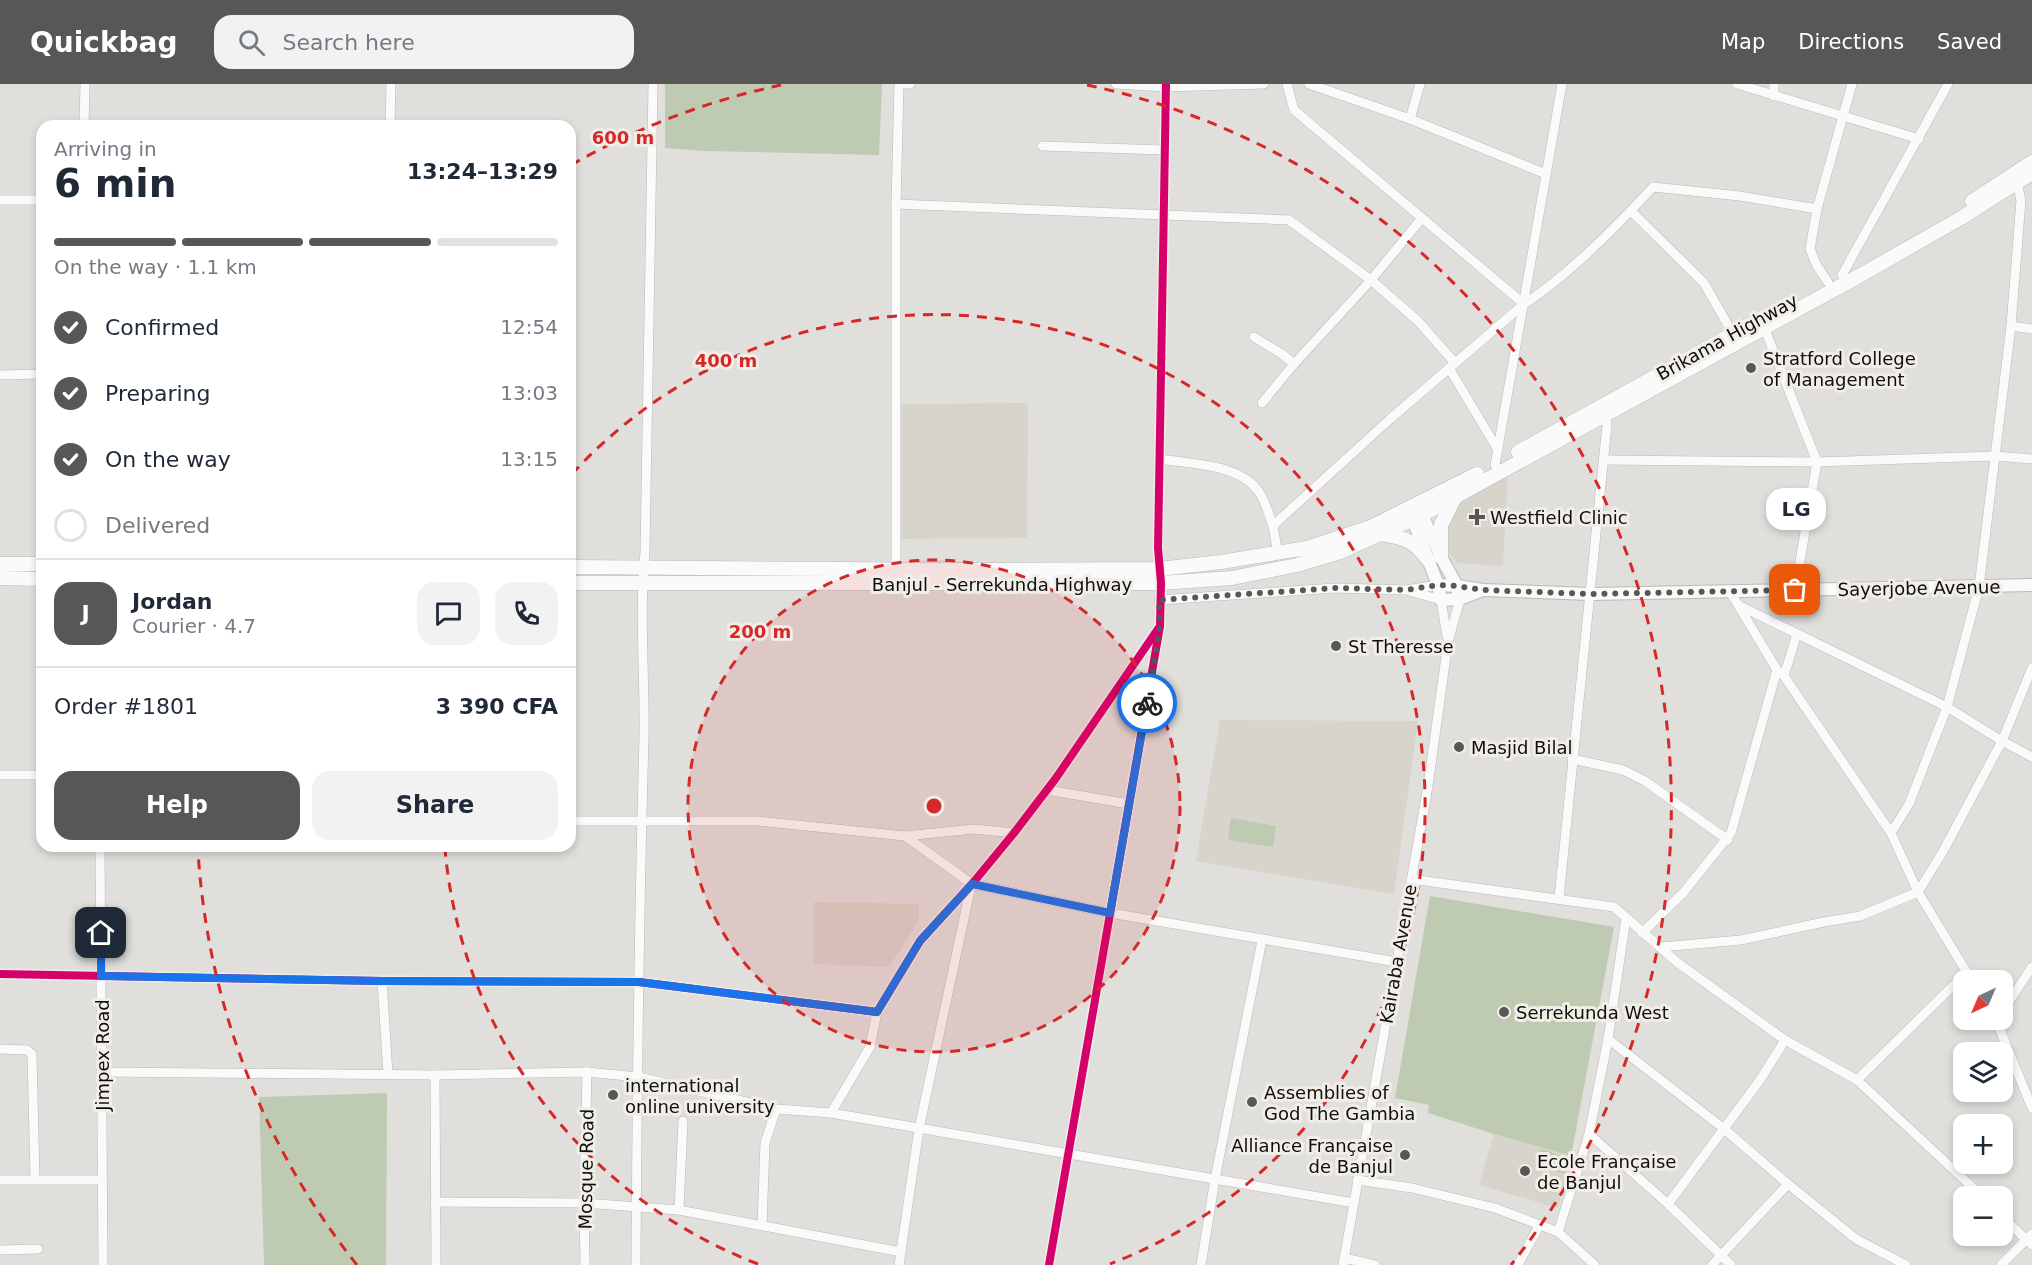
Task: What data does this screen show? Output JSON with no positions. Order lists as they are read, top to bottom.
{
  "streets": {
    "highway": ["Brikama Highway", "Banjul - Serrekunda Highway"],
    "main road": ["Sayerjobe Avenue", "Kairaba Avenue"],
    "street": ["Jimpex Road", "Mosque Road"]
  },
  "crossings": [
    ["Brikama Highway", "Banjul - Serrekunda Highway"],
    ["Brikama Highway", "Kairaba Avenue"],
    ["Banjul - Serrekunda Highway", "Kairaba Avenue"],
    ["Sayerjobe Avenue", "Kairaba Avenue"]
  ],
  "places": {
    "other": [
      "Stratford College of Management",
      "LG",
      "St Theresse",
      "Masjid Bilal",
      "Serrekunda West",
      "international online university",
      "Assemblies of God The Gambia",
      "Alliance Française de Banjul",
      "Ecole Française de Banjul"
    ],
    "health": ["Westfield Clinic"]
  },
  "north": "bottom left",
  "page": {
    "header": "Quickbag",
    "search": "Search here",
    "nav": ["Map", "Directions", "Saved"],
    "heading": ["6 min", "Arriving in", "13:24–13:29"],
    "panel": [
      "Jordan",
      "Courier · 4.7",
      "Order #1801",
      "3 390 CFA"
    ],
    "bar": "On the way · 1.1 km",
    "list": [
      ["Confirmed", "12:54"],
      ["Preparing", "13:03"],
      ["On the way", "13:15"],
      "Delivered"
    ],
    "bubble": "LG",
    "round": "J",
    "buttons": ["Help", "Share"],
    "map_buttons": ["+", "−"]
  },
  "rings": ["600 m", "400 m", "200 m"]
}
